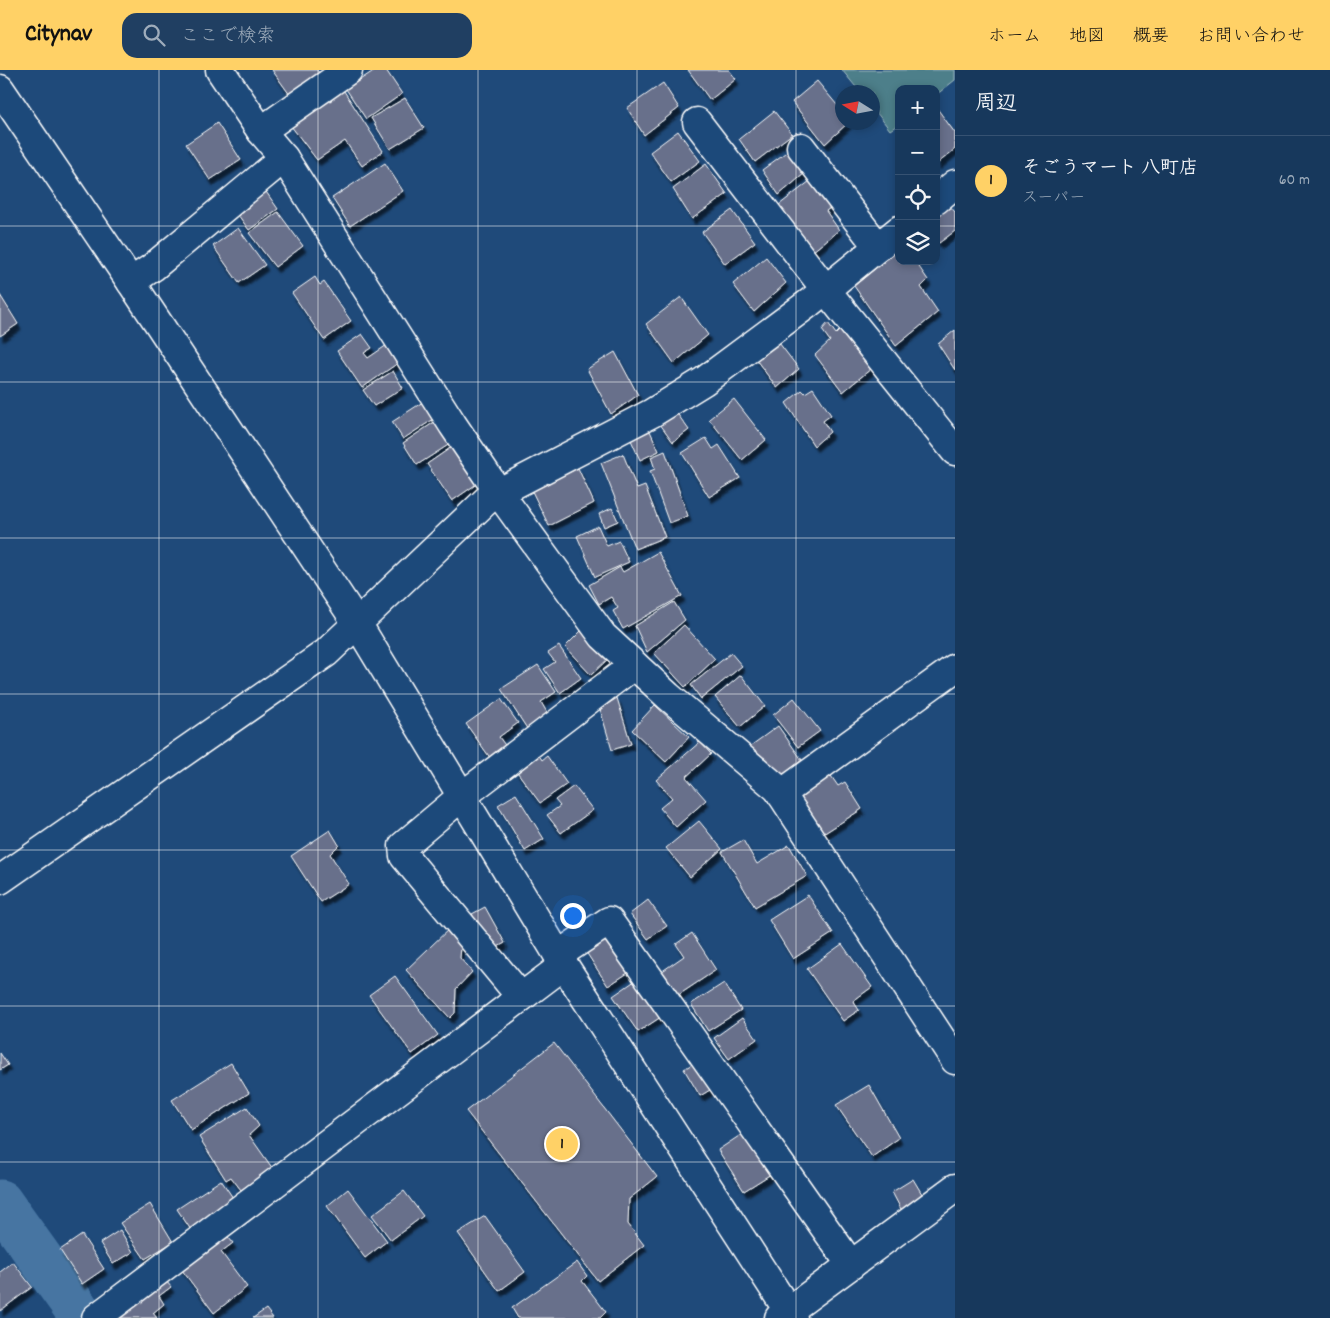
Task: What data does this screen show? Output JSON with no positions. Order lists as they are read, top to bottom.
{
  "north": "left",
  "page": {
    "header": "Citynav",
    "search": "ここで検索",
    "nav": [
      "ホーム",
      "地図",
      "概要",
      "お問い合わせ"
    ],
    "heading": "周辺",
    "map_buttons": ["+", "−"],
    "list": [
      {
        "mark": "1",
        "name": "そごうマート 八町店",
        "note": "スーパー",
        "value": "60 m"
      }
    ],
    "pins": "1"
  }
}
